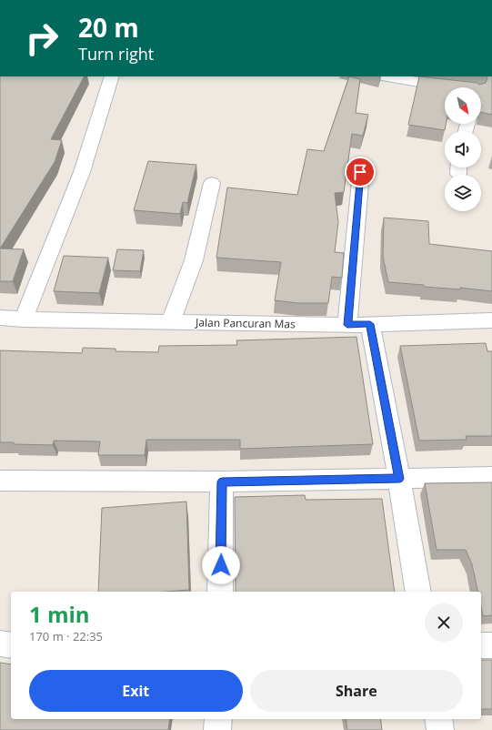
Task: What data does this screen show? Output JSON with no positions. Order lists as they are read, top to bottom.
{
  "streets": {
    "street": ["Jalan Pancuran Mas"]
  },
  "north": "bottom right",
  "page": {
    "turn": ["20 m", "Turn right"],
    "heading": ["1 min", "170 m · 22:35"],
    "buttons": ["Exit", "Share"]
  }
}
